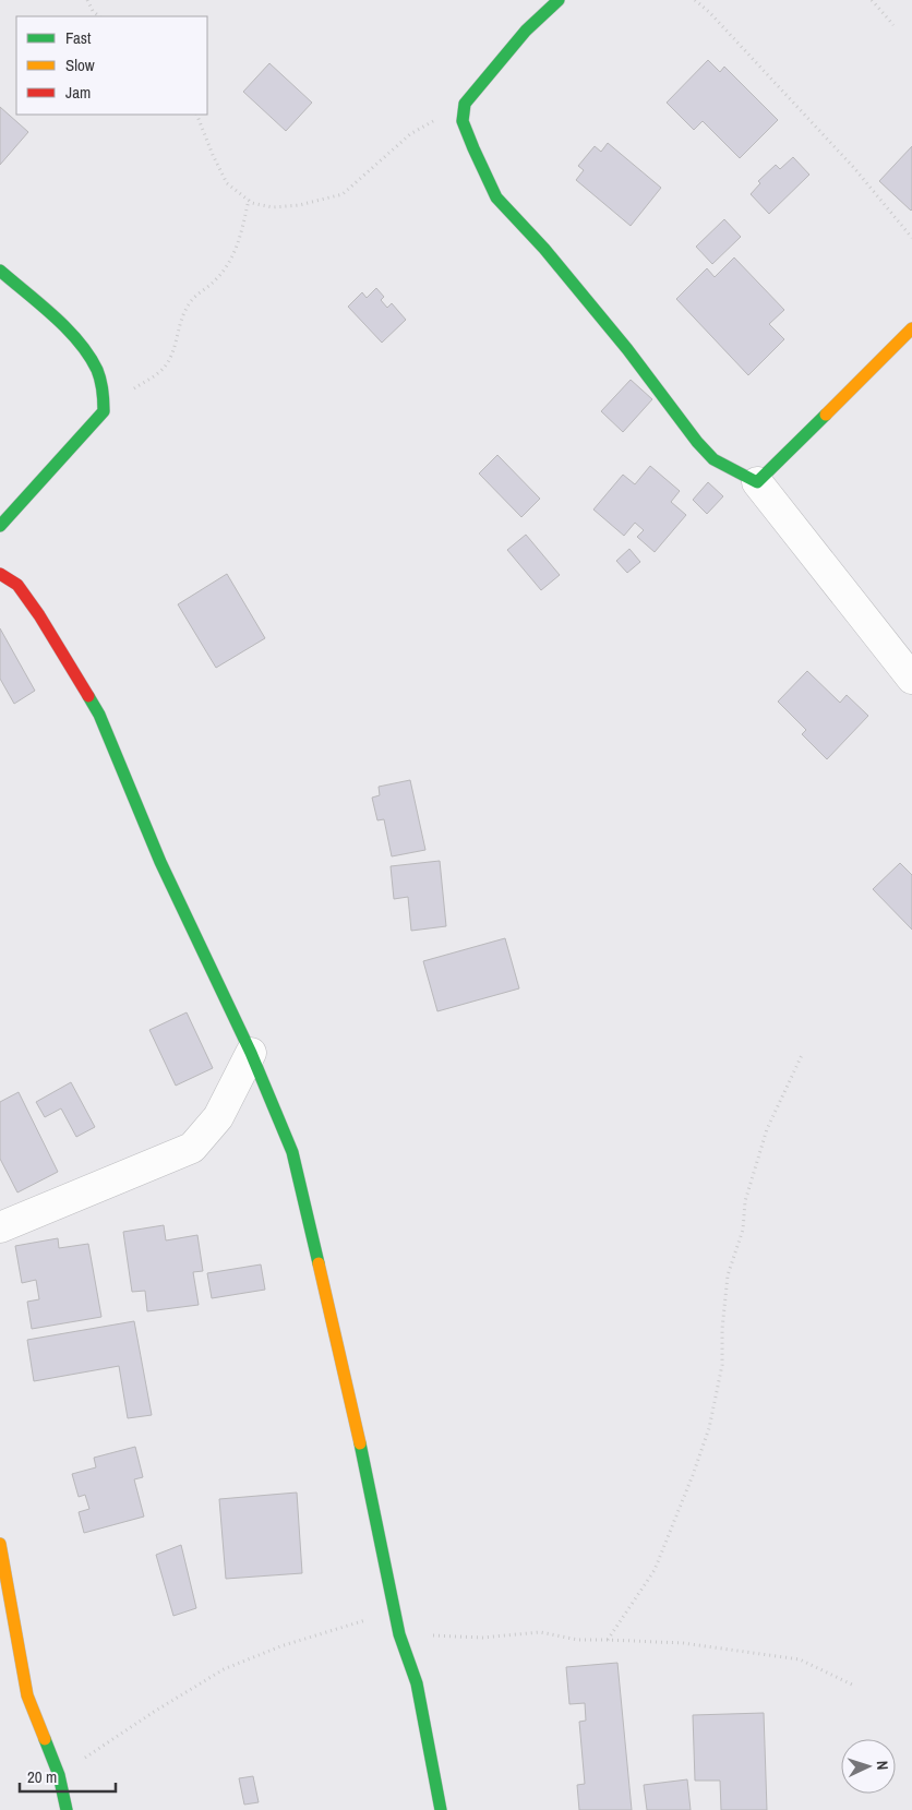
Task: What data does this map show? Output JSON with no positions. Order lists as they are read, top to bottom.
{
  "legend": ["Fast", "Slow", "Jam"],
  "scale_bar": "20 m",
  "north": "right"
}
